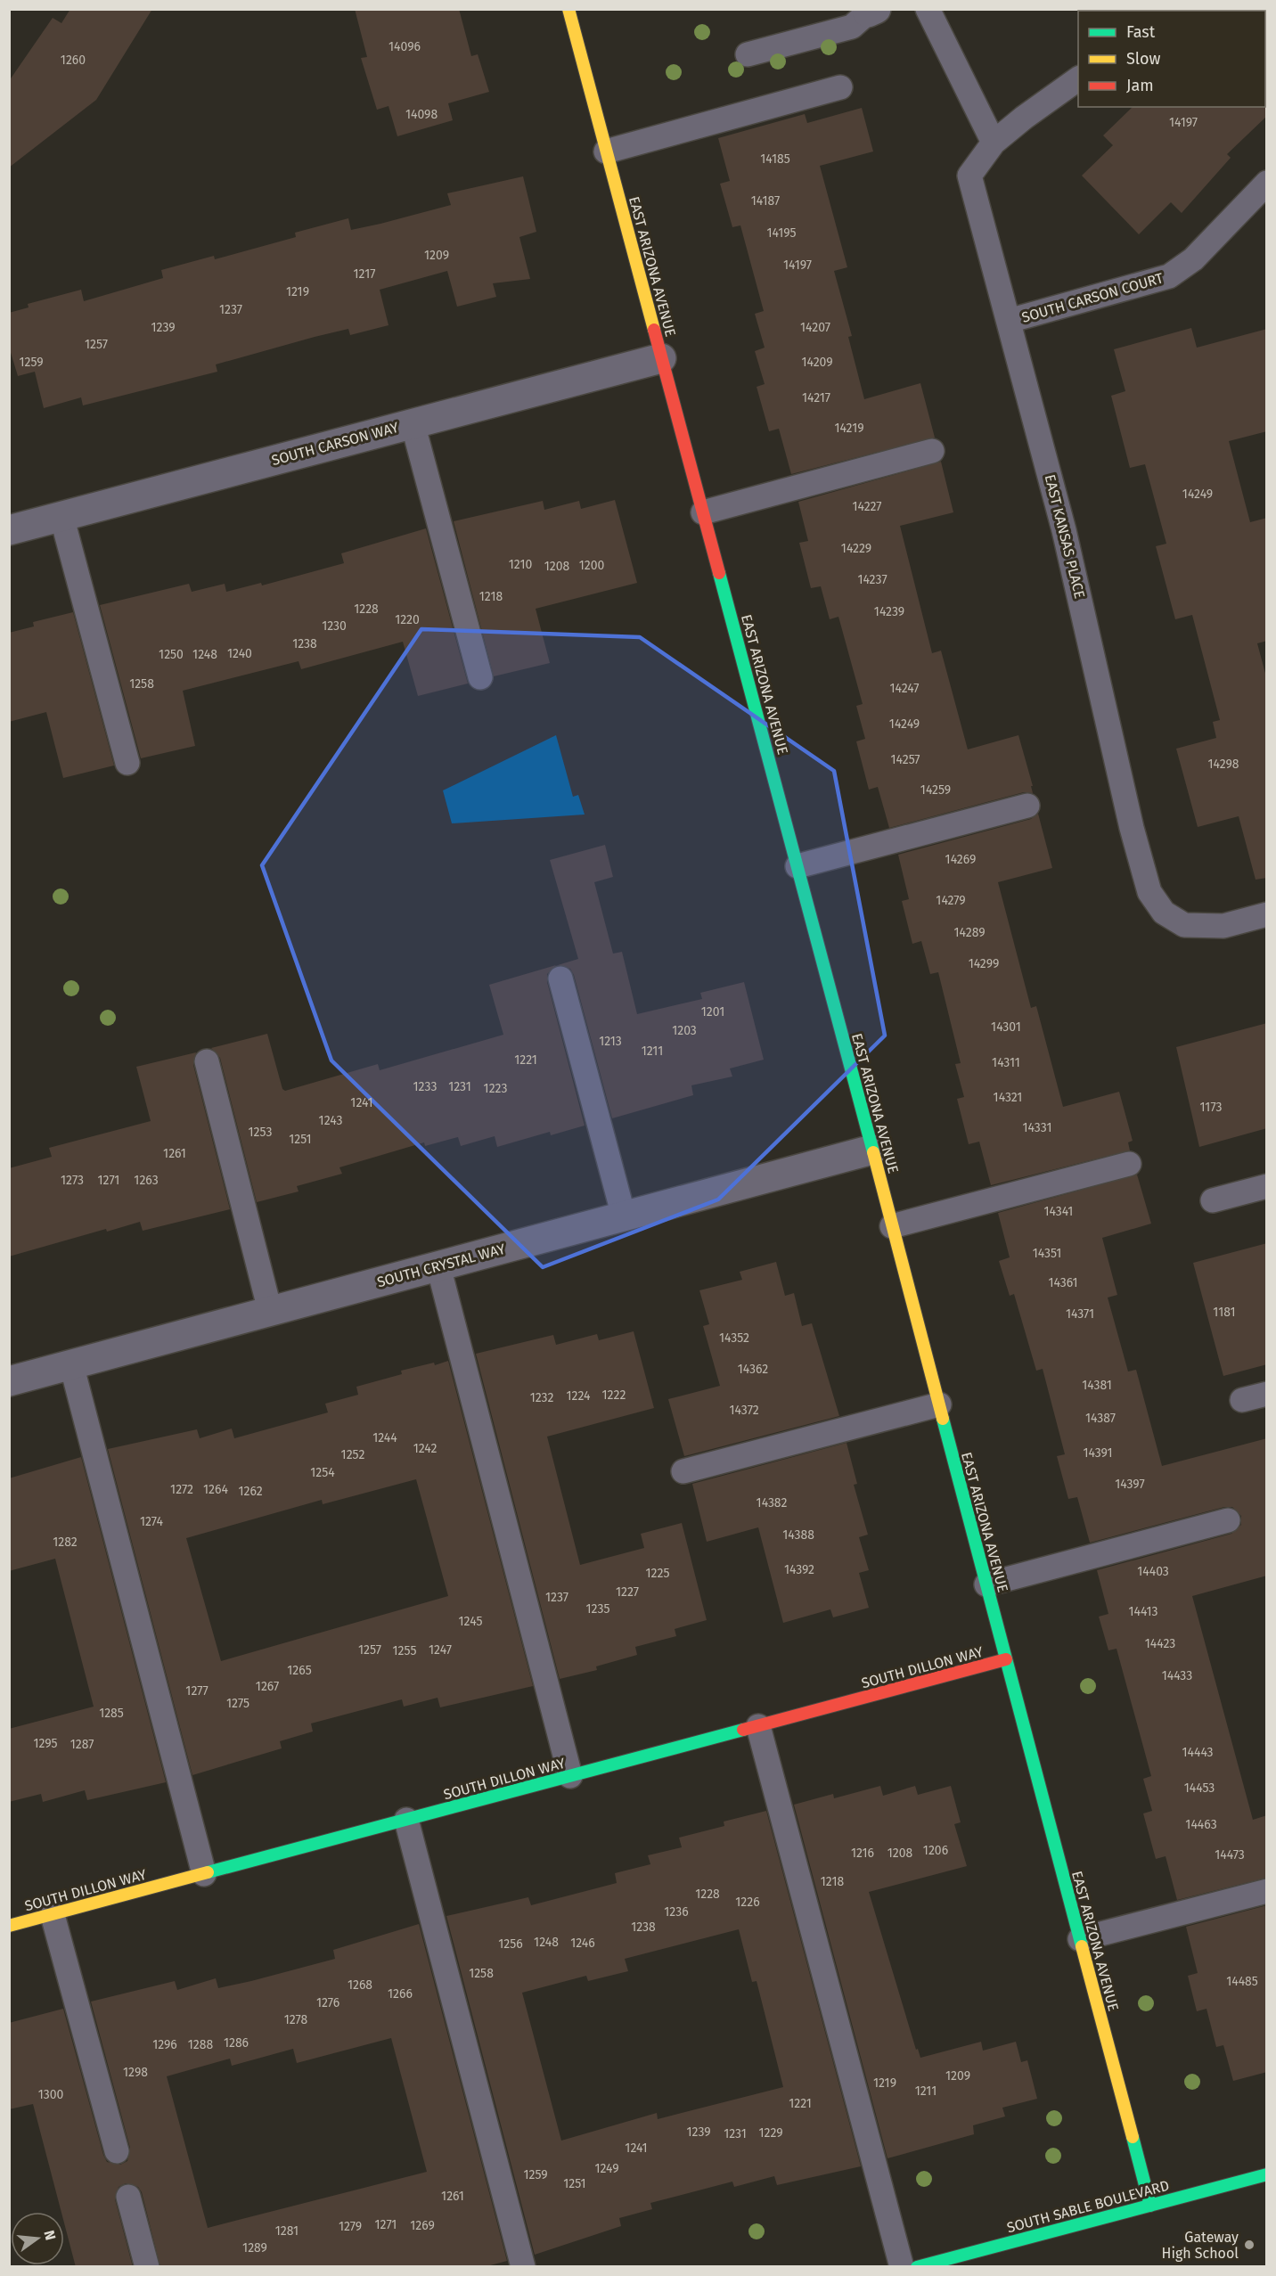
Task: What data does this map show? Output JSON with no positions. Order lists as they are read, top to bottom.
{
  "streets": {
    "street": [
      "EAST ARIZONA AVENUE",
      "SOUTH CARSON WAY",
      "SOUTH CRYSTAL WAY",
      "SOUTH DILLON WAY",
      "SOUTH SABLE BOULEVARD"
    ],
    "lane": ["SOUTH CARSON COURT", "EAST KANSAS PLACE"]
  },
  "crossings": [
    ["EAST ARIZONA AVENUE", "SOUTH CARSON WAY"],
    ["EAST ARIZONA AVENUE", "SOUTH CRYSTAL WAY"],
    ["EAST ARIZONA AVENUE", "SOUTH DILLON WAY"],
    ["EAST ARIZONA AVENUE", "SOUTH SABLE BOULEVARD"],
    ["SOUTH CARSON COURT", "EAST KANSAS PLACE"]
  ],
  "places": ["Gateway High School"],
  "house_numbers": [
    "14096",
    "1260",
    "14098",
    "14197",
    "14185",
    "14187",
    "14195",
    "1209",
    "14197",
    "1217",
    "1219",
    "1237",
    "1239",
    "14207",
    "1257",
    "1259",
    "14209",
    "14217",
    "14219",
    "14249",
    "14227",
    "14229",
    "1210",
    "1200",
    "1208",
    "14237",
    "1218",
    "1228",
    "14239",
    "1220",
    "1230",
    "1238",
    "1240",
    "1250",
    "1248",
    "1258",
    "14247",
    "14249",
    "14257",
    "14298",
    "14259",
    "14269",
    "14279",
    "14289",
    "14299",
    "1201",
    "14301",
    "1203",
    "1213",
    "1211",
    "1221",
    "14311",
    "1233",
    "1231",
    "1223",
    "14321",
    "1241",
    "1173",
    "1243",
    "14331",
    "1253",
    "1251",
    "1261",
    "1273",
    "1271",
    "1263",
    "14341",
    "14351",
    "14361",
    "1181",
    "14371",
    "14352",
    "14362",
    "14381",
    "1222",
    "1224",
    "1232",
    "14372",
    "14387",
    "1244",
    "1242",
    "14391",
    "1252",
    "1254",
    "14397",
    "1272",
    "1264",
    "1262",
    "14382",
    "1274",
    "14388",
    "1282",
    "14392",
    "14403",
    "1225",
    "1227",
    "1237",
    "1235",
    "14413",
    "1245",
    "14423",
    "1257",
    "1247",
    "1255",
    "1265",
    "14433",
    "1267",
    "1277",
    "1275",
    "1285",
    "1295",
    "1287",
    "14443",
    "14453",
    "14463",
    "1206",
    "1216",
    "1208",
    "14473",
    "1218",
    "1228",
    "1226",
    "1236",
    "1238",
    "1248",
    "1246",
    "1256",
    "1258",
    "14485",
    "1268",
    "1266",
    "1276",
    "1278",
    "1286",
    "1296",
    "1288",
    "1298",
    "1209",
    "1219",
    "1211",
    "1300",
    "1221",
    "1239",
    "1229",
    "1231",
    "1241",
    "1249",
    "1259",
    "1251",
    "1261",
    "1271",
    "1269",
    "1279",
    "1281",
    "1289"
  ],
  "legend": ["Fast", "Slow", "Jam"],
  "north": "right"
}
